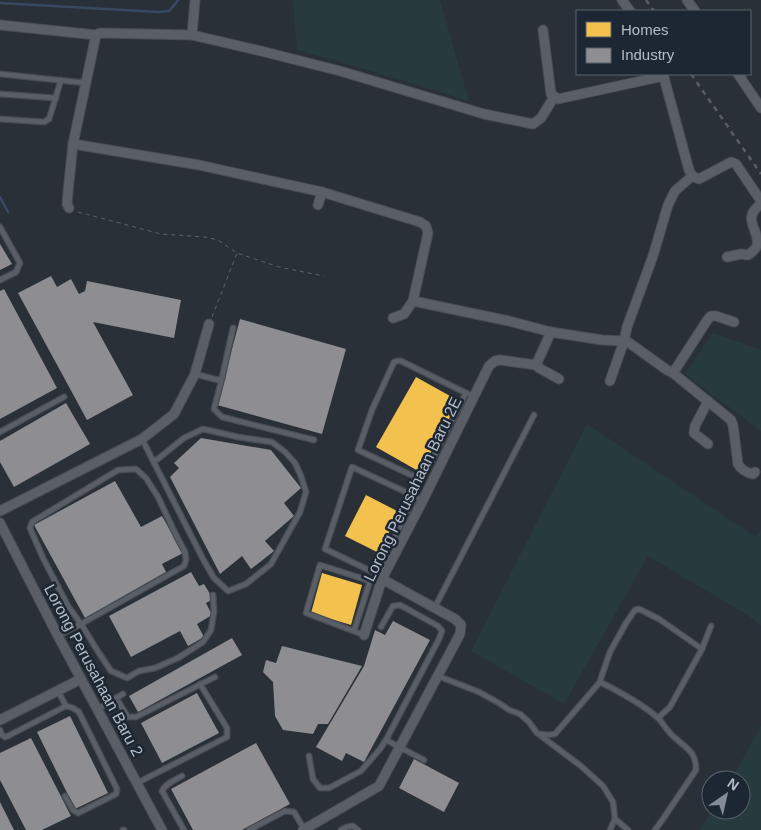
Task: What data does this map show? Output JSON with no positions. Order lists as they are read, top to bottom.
{
  "streets": {
    "street": ["Lorong Perusahaan Baru 2E", "Lorong Perusahaan Baru 2"]
  },
  "legend": ["Homes", "Industry"],
  "north": "top right"
}
